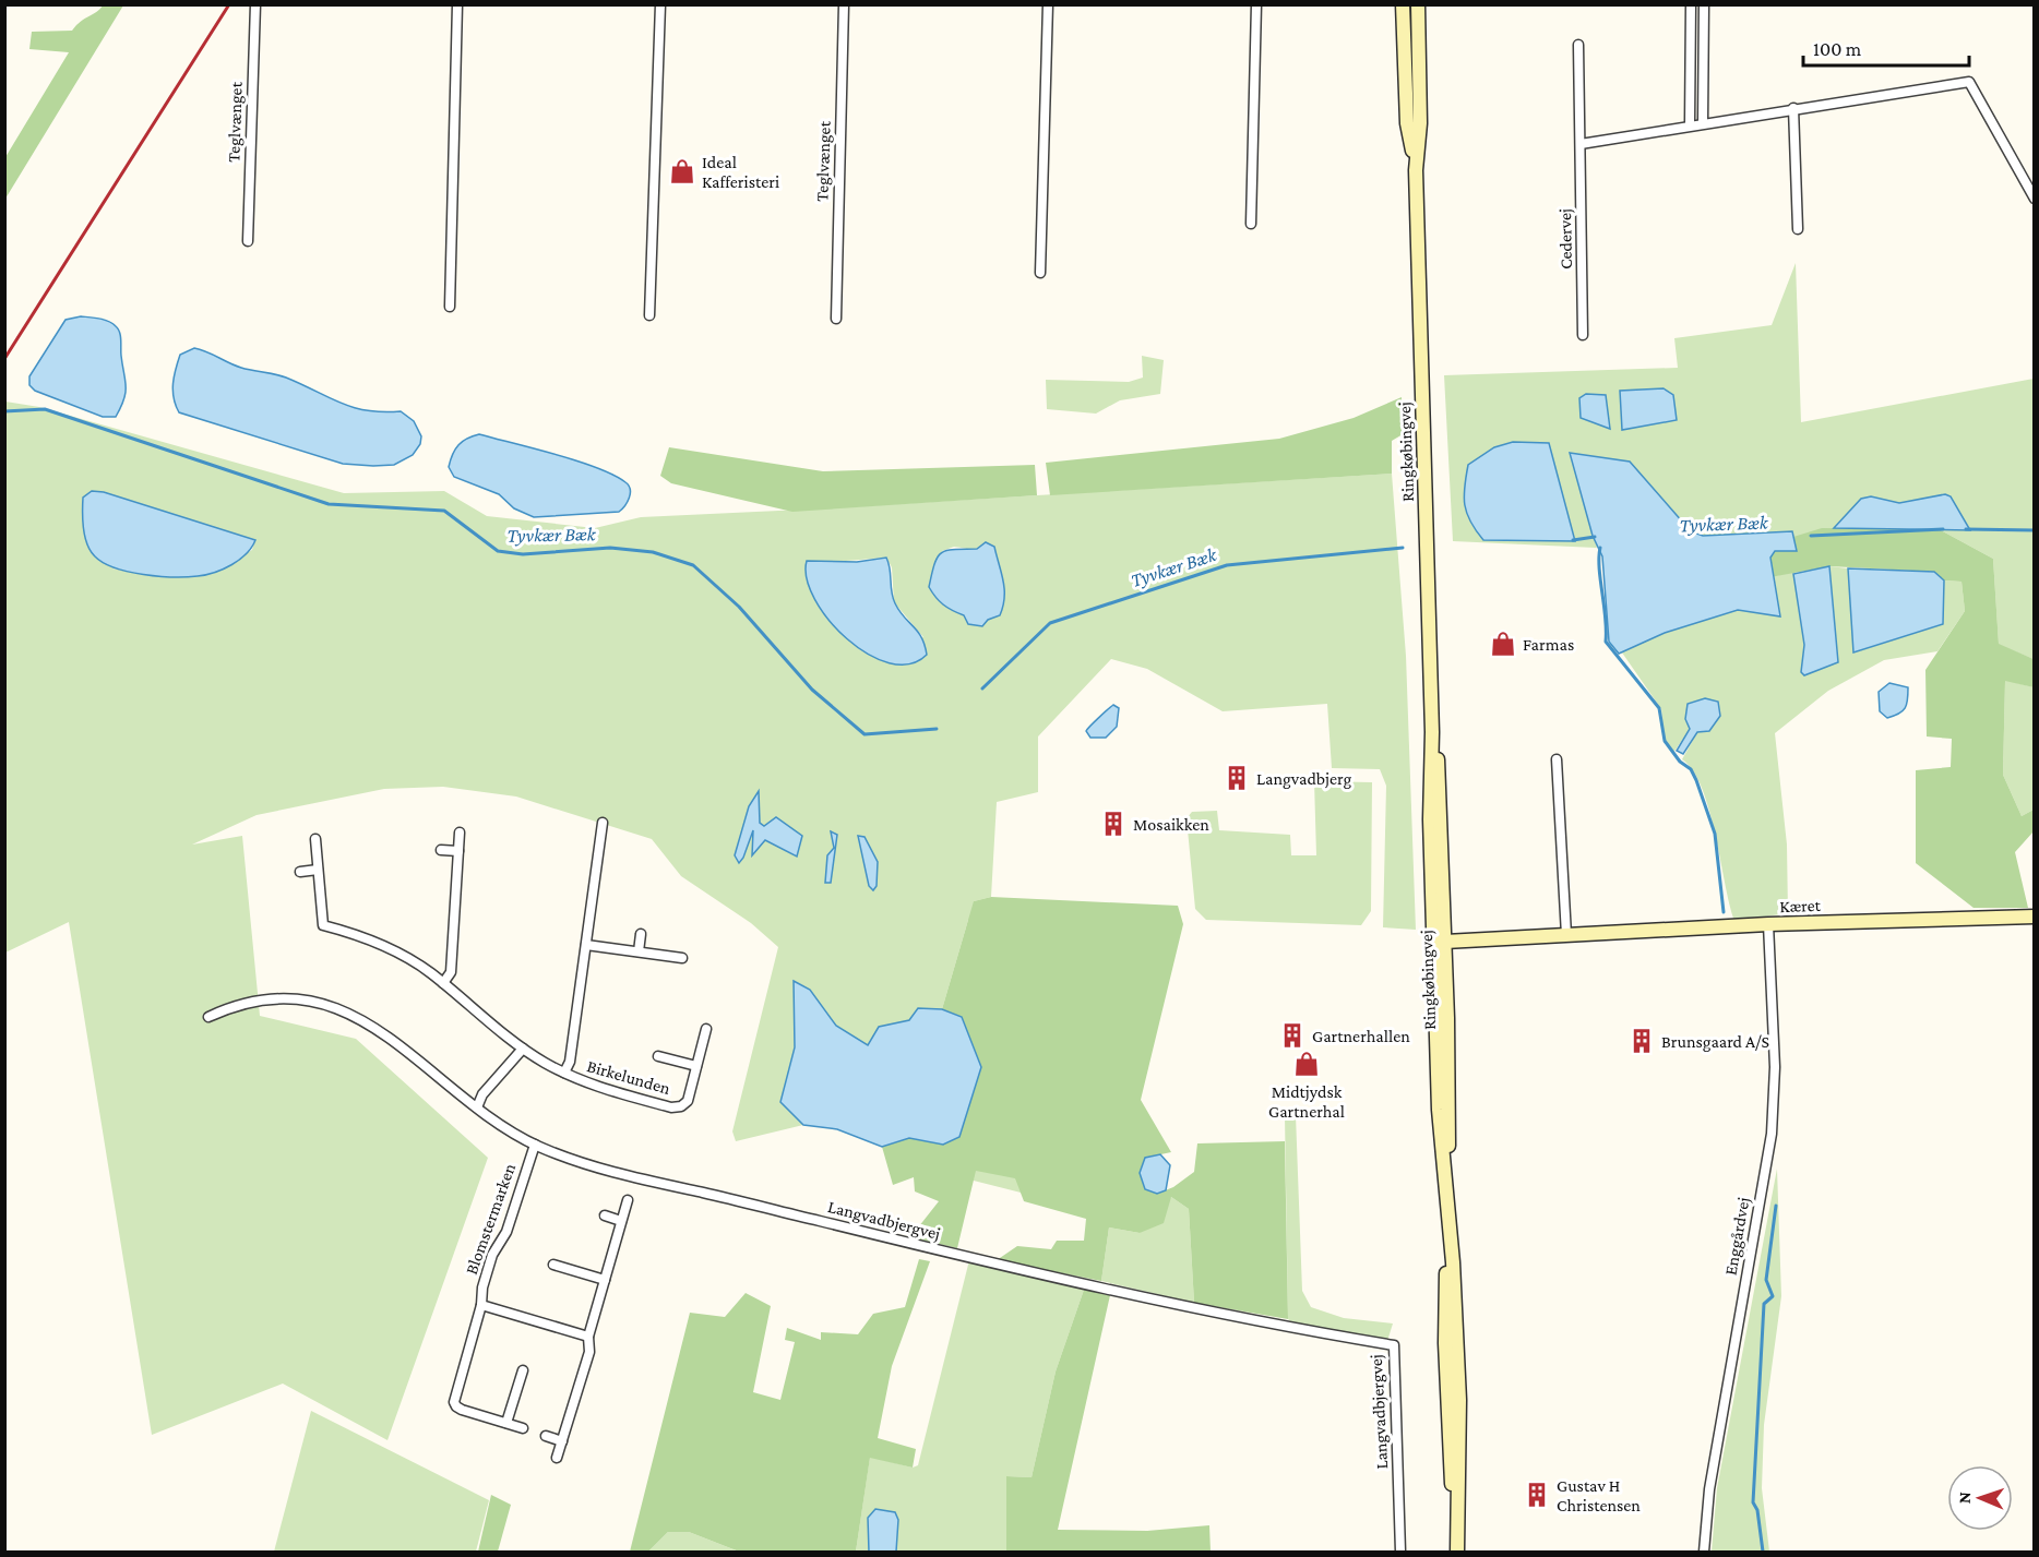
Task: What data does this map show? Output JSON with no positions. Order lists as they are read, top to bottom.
{
  "streets": {
    "street": [
      "Teglvænget",
      "Cedervej",
      "Ringkøbingvej",
      "Kæret",
      "Birkelunden",
      "Blomstermarken",
      "Langvadbjergvej",
      "Enggårdvej"
    ]
  },
  "crossings": [
    ["Ringkøbingvej", "Kæret"],
    ["Kæret", "Enggårdvej"],
    ["Blomstermarken", "Langvadbjergvej"]
  ],
  "water": ["Tyvkær Bæk"],
  "places": {
    "shop": ["Ideal Kafferisteri", "Farmas", "Midtjydsk Gartnerhal"],
    "building": [
      "Langvadbjerg",
      "Mosaikken",
      "Gartnerhallen",
      "Brunsgaard A/S",
      "Gustav H Christensen"
    ]
  },
  "scale_bar": "100 m",
  "north": "left"
}
